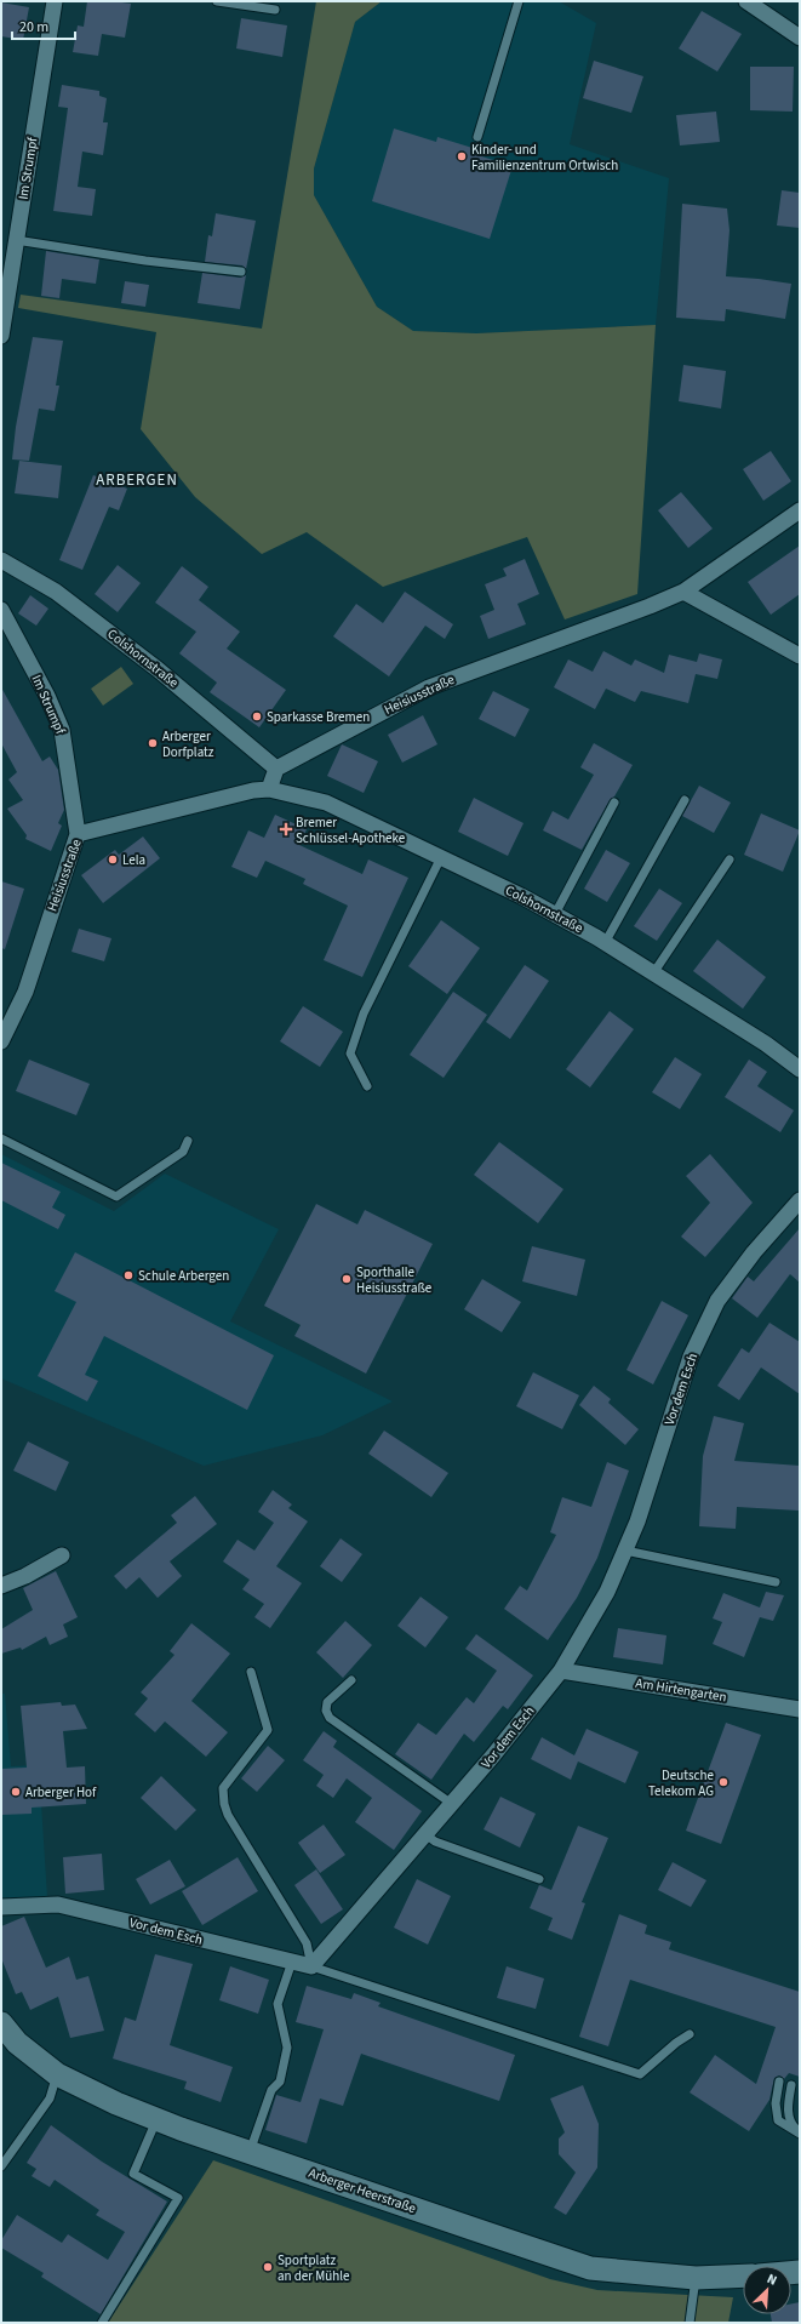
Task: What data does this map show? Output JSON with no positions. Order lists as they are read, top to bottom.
{
  "streets": {
    "main road": ["Arberger Heerstraße"],
    "street": [
      "Im Strumpf",
      "Colshornstraße",
      "Heisiusstraße",
      "Vor dem Esch",
      "Am Hirtengarten"
    ]
  },
  "crossings": [
    ["Im Strumpf", "Heisiusstraße"],
    ["Colshornstraße", "Heisiusstraße"],
    ["Vor dem Esch", "Am Hirtengarten"]
  ],
  "districts": ["ARBERGEN"],
  "places": {
    "other": [
      "Kinder- und Familienzentrum Ortwisch",
      "Sparkasse Bremen",
      "Arberger Dorfplatz",
      "Lela",
      "Schule Arbergen",
      "Sporthalle Heisiusstraße",
      "Deutsche Telekom AG",
      "Arberger Hof",
      "Sportplatz an der Mühle"
    ],
    "health": ["Bremer Schlüssel-Apotheke"]
  },
  "scale_bar": "20 m",
  "north": "top right"
}
